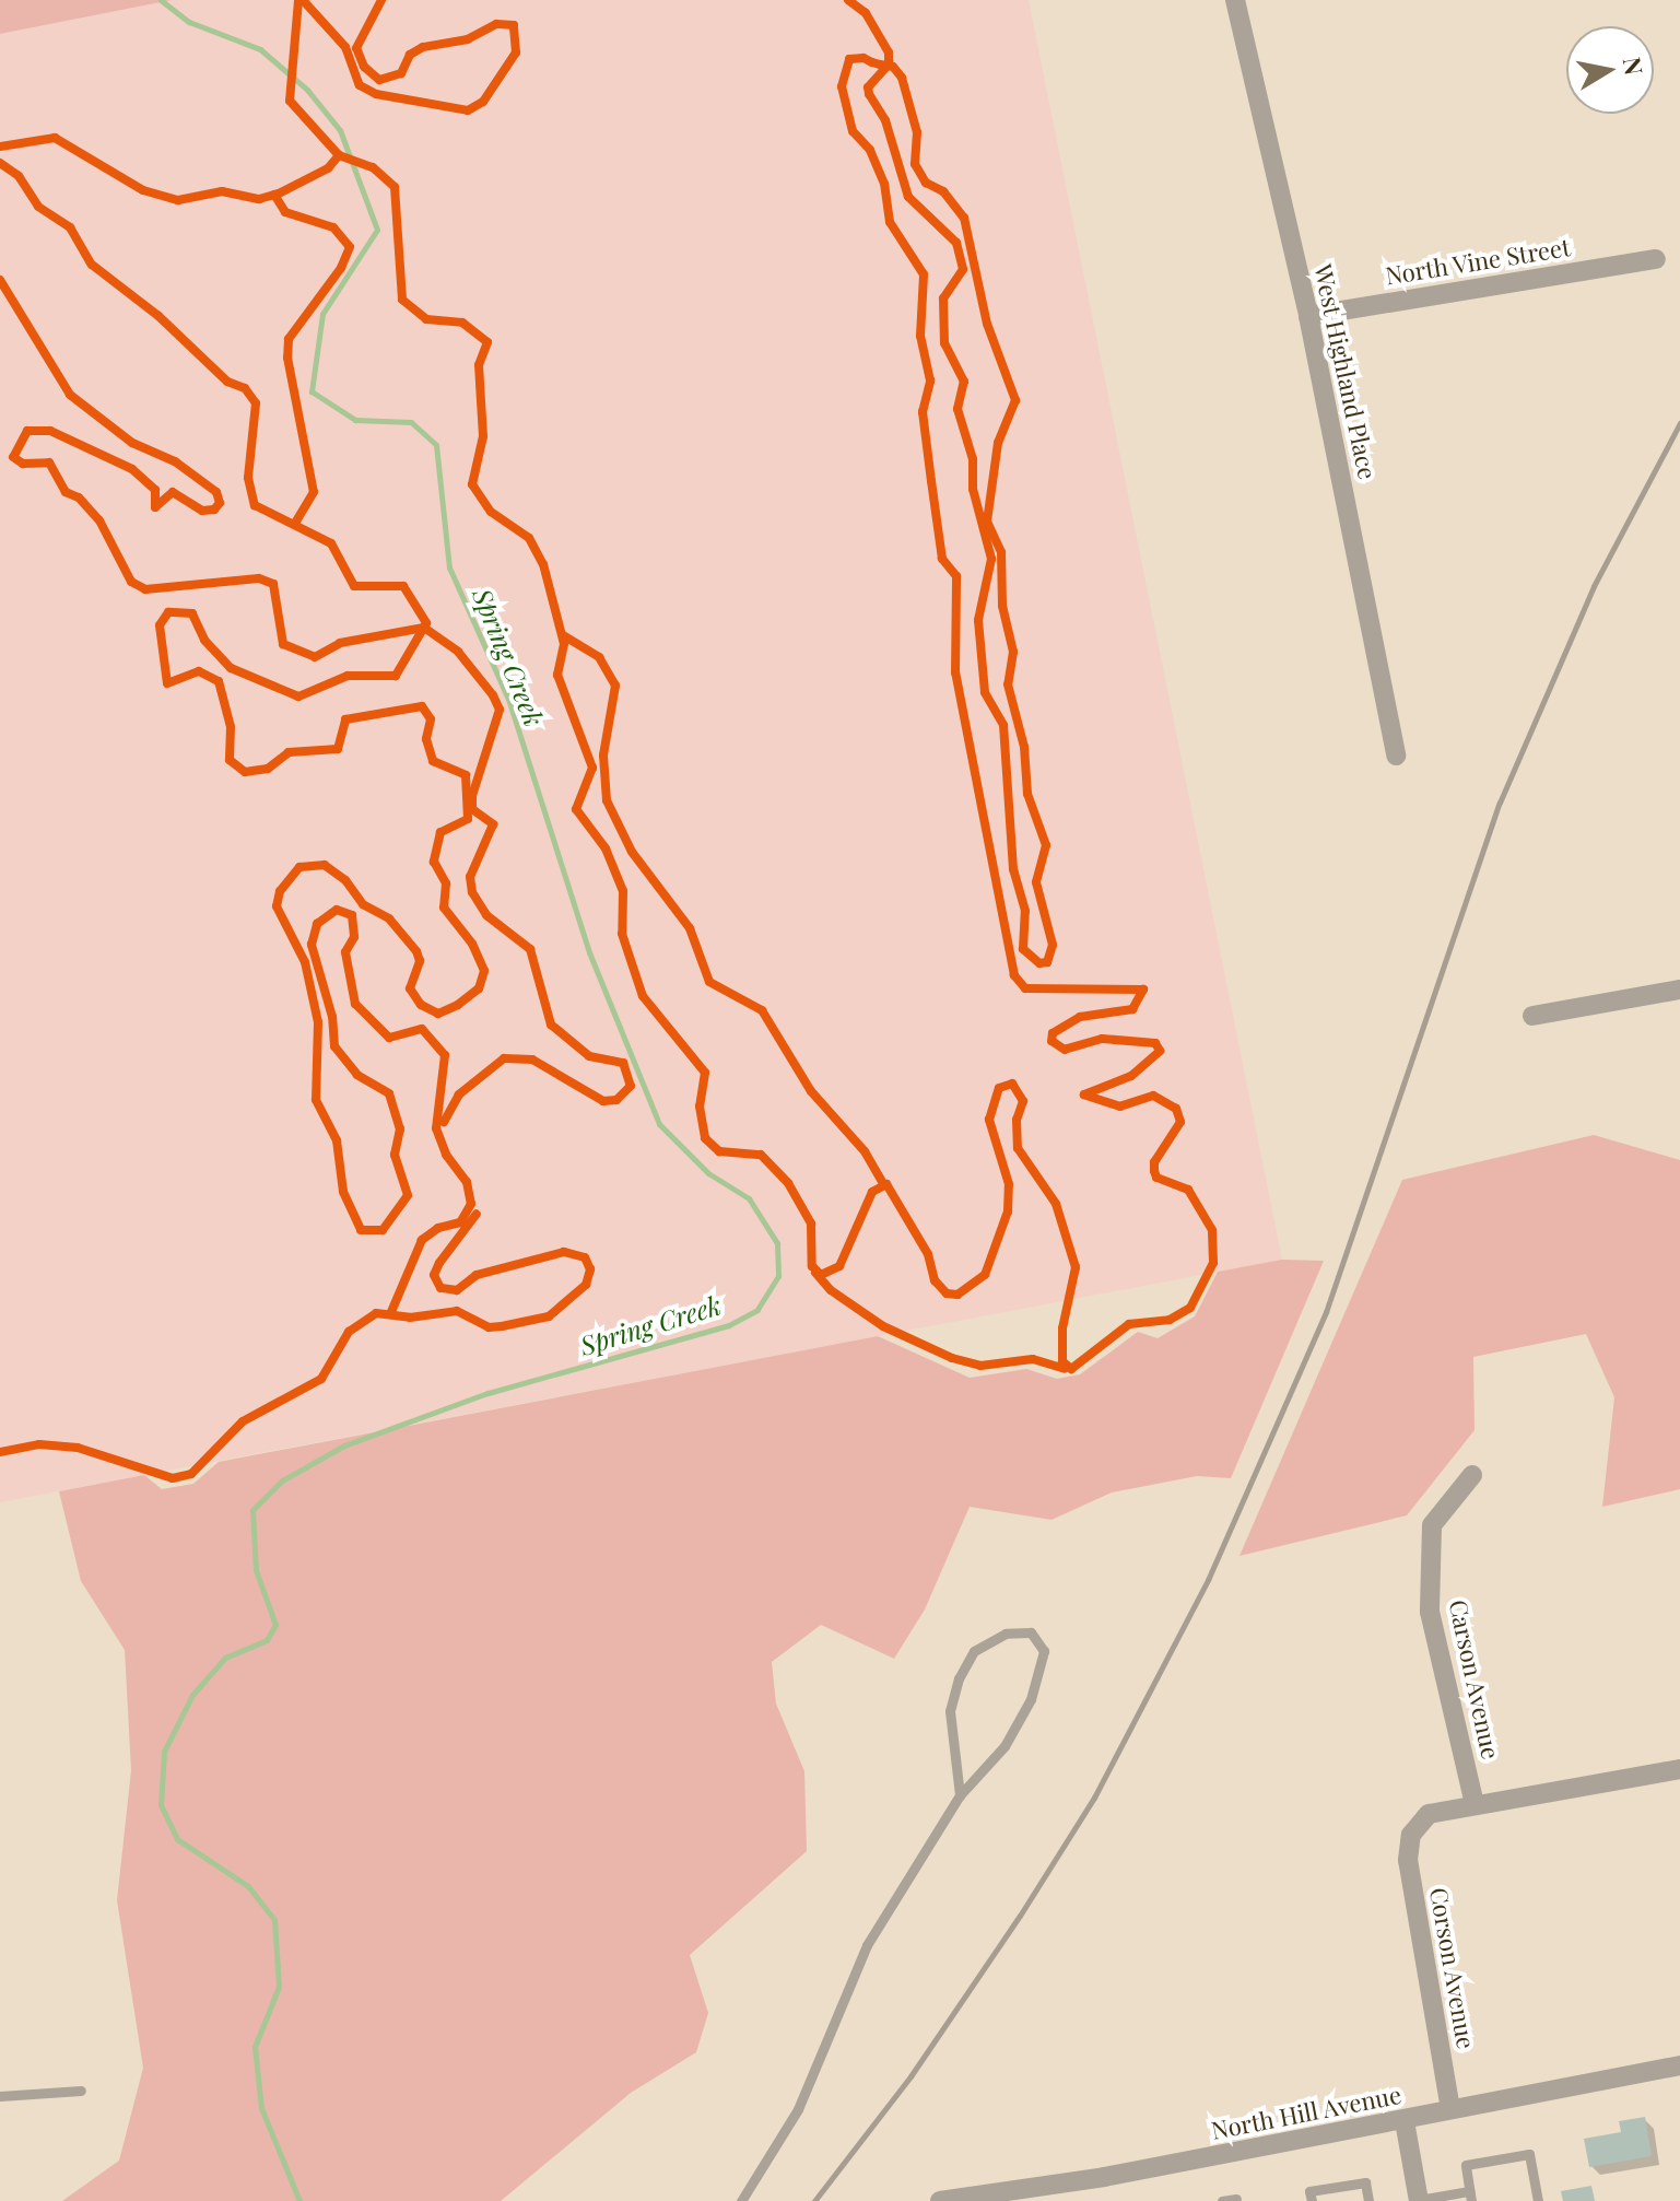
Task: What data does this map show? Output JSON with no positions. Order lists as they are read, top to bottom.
{
  "streets": {
    "street": [
      "North Vine Street",
      "West Highland Place",
      "Carson Avenue",
      "Corson Avenue",
      "North Hill Avenue"
    ]
  },
  "crossings": [
    ["North Vine Street", "West Highland Place"],
    ["Carson Avenue", "Corson Avenue"],
    ["Corson Avenue", "North Hill Avenue"]
  ],
  "water": ["Spring Creek"],
  "north": "right"
}
